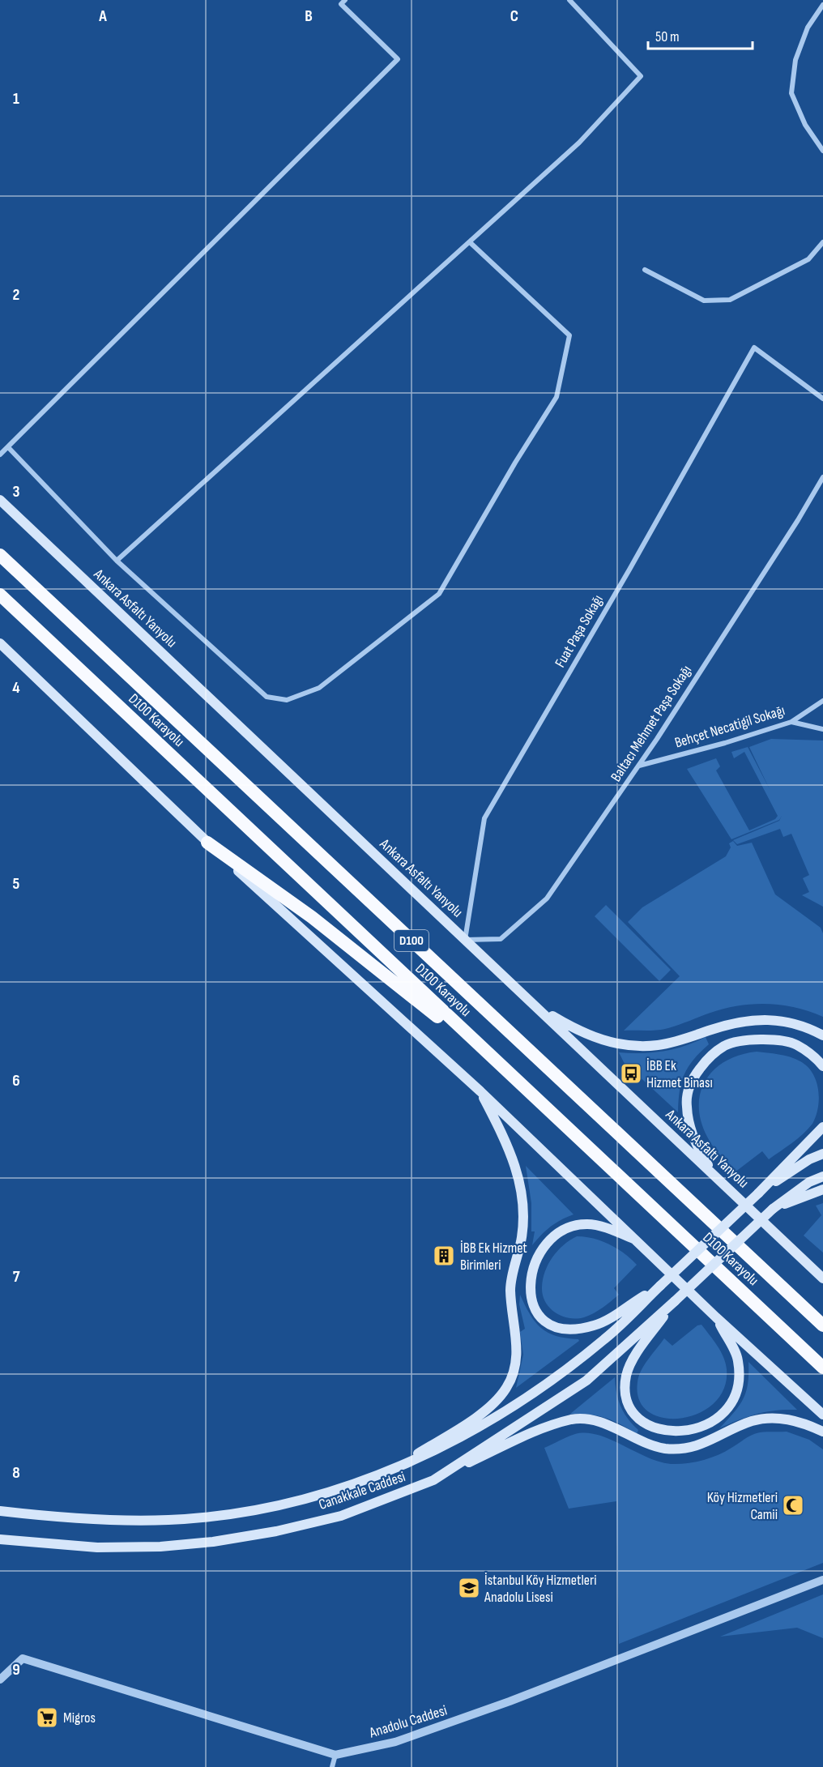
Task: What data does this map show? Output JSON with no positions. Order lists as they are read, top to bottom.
{
  "streets": {
    "highway": ["D100 Karayolu", "D100"],
    "main road": ["Ankara Asfaltı Yanyolu", "Canakkale Caddesi"],
    "street": [
      "Fuat Paşa Sokağı",
      "Baltacı Mehmet Paşa Sokağı",
      "Behçet Necatigil Sokağı",
      "Anadolu Caddesi"
    ]
  },
  "crossings": [
    ["Ankara Asfaltı Yanyolu", "Fuat Paşa Sokağı"],
    ["Ankara Asfaltı Yanyolu", "Baltacı Mehmet Paşa Sokağı"],
    ["Fuat Paşa Sokağı", "Baltacı Mehmet Paşa Sokağı"],
    ["Baltacı Mehmet Paşa Sokağı", "Behçet Necatigil Sokağı"]
  ],
  "places": {
    "bus stop": ["İBB Ek Hizmet Binası"],
    "building": ["İBB Ek Hizmet Birimleri"],
    "mosque": ["Köy Hizmetleri Camii"],
    "school or university": ["İstanbul Köy Hizmetleri Anadolu Lisesi"],
    "supermarket": ["Migros"]
  },
  "scale_bar": "50 m",
  "grid": {
    "columns": ["A", "B", "C"],
    "rows": [
      "1",
      "2",
      "3",
      "4",
      "5",
      "6",
      "7",
      "8",
      "9"
    ]
  }
}
